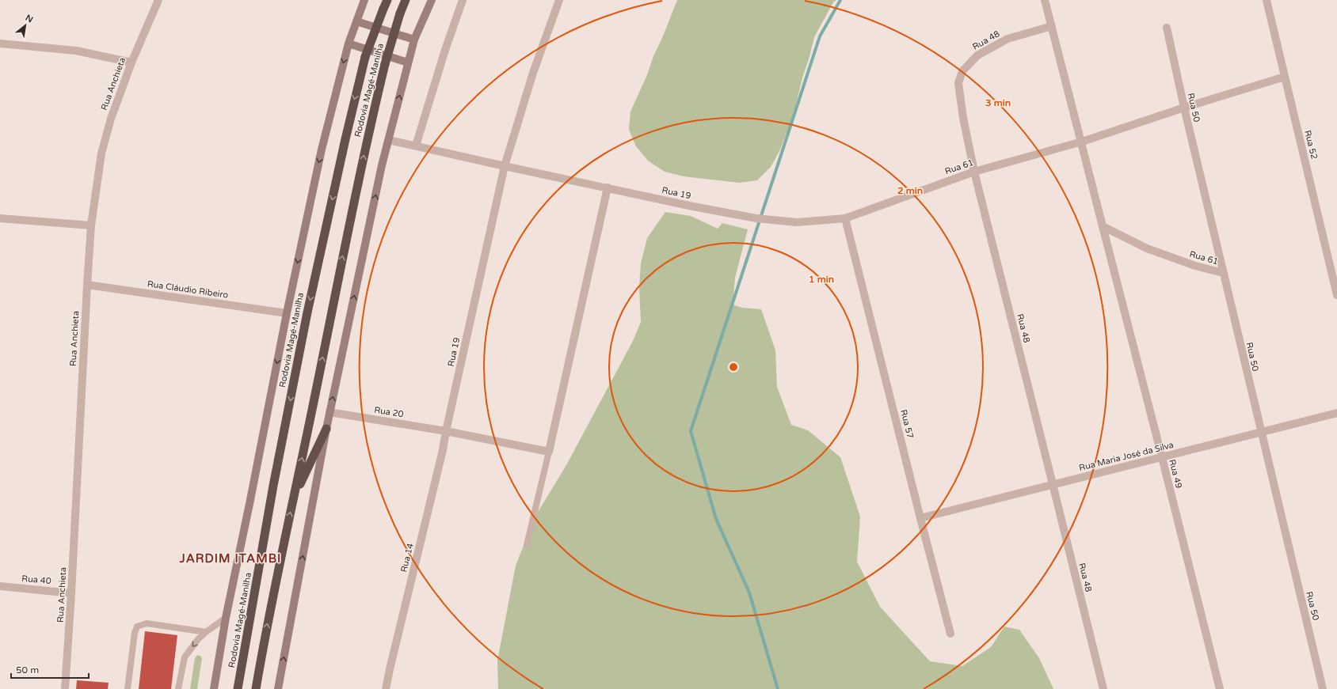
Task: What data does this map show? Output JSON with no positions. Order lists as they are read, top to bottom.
{
  "streets": {
    "highway": ["Rodovia Magé-Manilha"],
    "street": [
      "Rua 48",
      "Rua Anchieta",
      "Rua 50",
      "Rua 52",
      "Rua 61",
      "Rua 19",
      "Rua Cláudio Ribeiro",
      "Rua 20",
      "Rua 57",
      "Rua Maria José da Silva",
      "Rua 49",
      "Rua 14",
      "Rua 40"
    ]
  },
  "crossings": [
    ["Rua 48", "Rua 61"],
    ["Rua 48", "Rua Maria José da Silva"],
    ["Rua Anchieta", "Rua Cláudio Ribeiro"],
    ["Rua Anchieta", "Rua 40"],
    ["Rua 50", "Rua 61"],
    ["Rua 50", "Rua Maria José da Silva"],
    ["Rua 52", "Rua 61"],
    ["Rua 61", "Rua 19"],
    ["Rua 61", "Rua 57"],
    ["Rua 61", "Rua 49"],
    ["Rua 19", "Rua 20"],
    ["Rua 19", "Rua 57"],
    ["Rua 19", "Rua 14"],
    ["Rua 20", "Rua 14"],
    ["Rua 57", "Rua Maria José da Silva"],
    ["Rua Maria José da Silva", "Rua 49"]
  ],
  "districts": ["JARDIM ITAMBI"],
  "scale_bar": "50 m",
  "north": "top right",
  "rings": ["3 min", "2 min", "1 min"]
}
